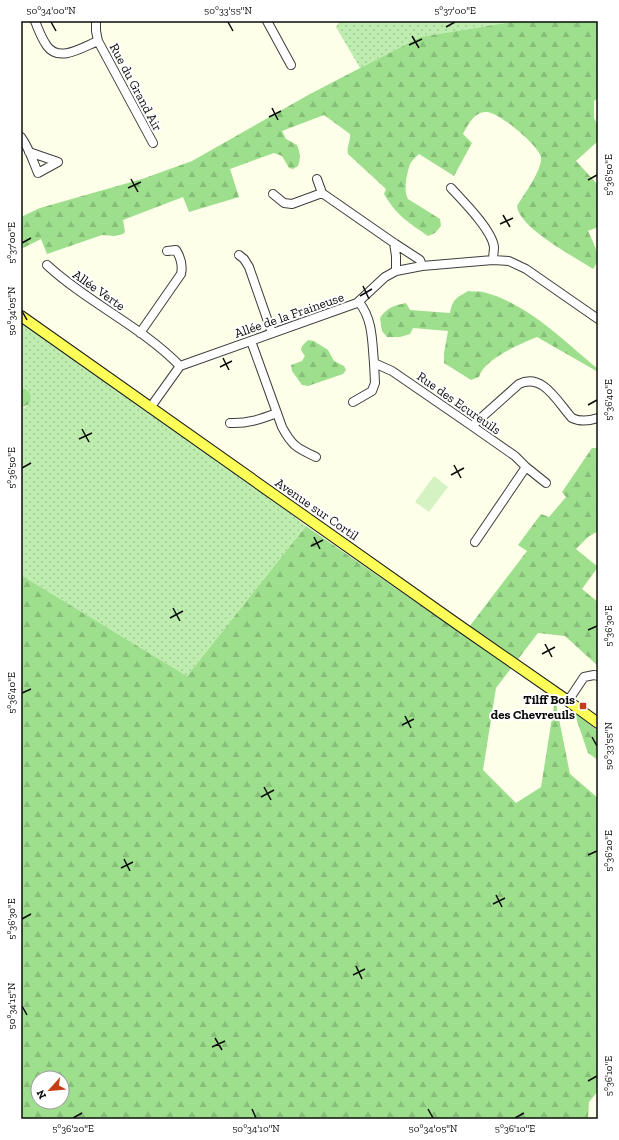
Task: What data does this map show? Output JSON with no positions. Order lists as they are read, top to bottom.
{
  "streets": {
    "main road": ["Avenue sur Cortil"],
    "street": [
      "Rue du Grand Air",
      "Allée Verte",
      "Allée de la Fraineuse",
      "Rue des Ecureuils"
    ]
  },
  "crossings": [
    ["Allée Verte", "Allée de la Fraineuse"]
  ],
  "places": {
    "transit": ["Tilff Bois des Chevreuils"]
  },
  "north": "bottom left",
  "coordinates": [
    "50°34'00\"N",
    "50°33'55\"N",
    "5°37'00\"E",
    "5°36'50\"E",
    "50°34'05\"N",
    "5°36'40\"E",
    "5°36'30\"E",
    "5°36'20\"E",
    "50°34'15\"N",
    "5°36'10\"E",
    "50°34'10\"N"
  ]
}
